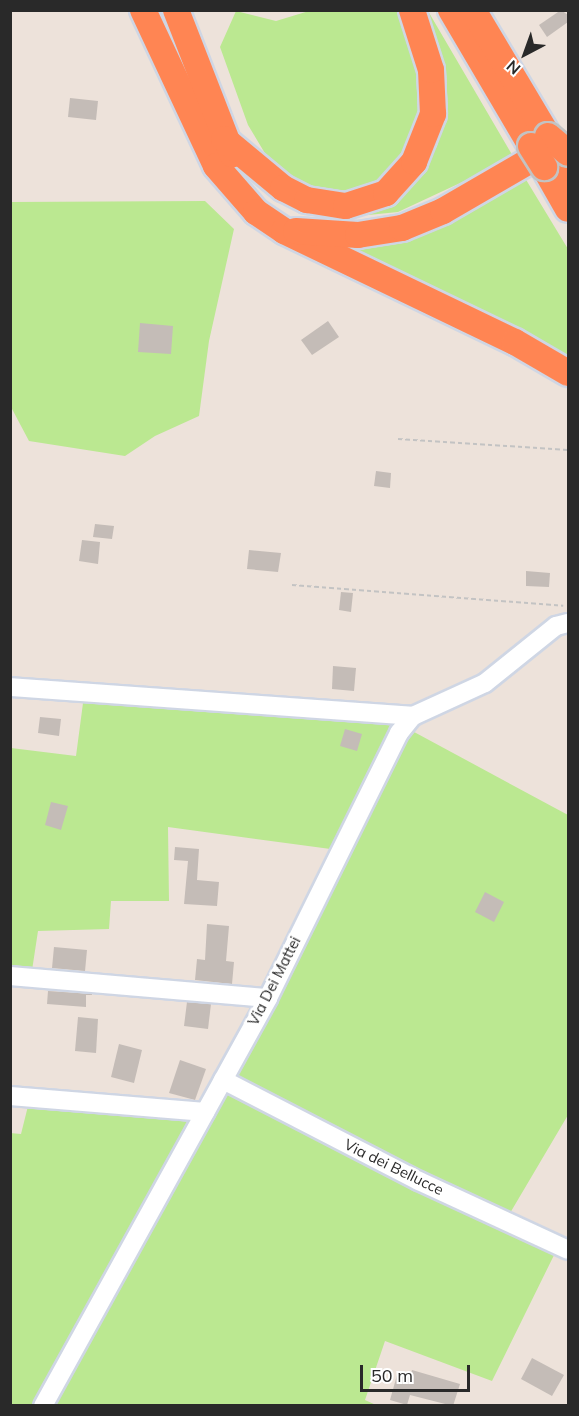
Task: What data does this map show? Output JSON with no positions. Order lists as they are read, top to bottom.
{
  "streets": {
    "street": ["Via Dei Mattei", "Via dei Bellucce"]
  },
  "crossings": [
    ["Via Dei Mattei", "Via dei Bellucce"]
  ],
  "scale_bar": "50 m",
  "north": "bottom left"
}
